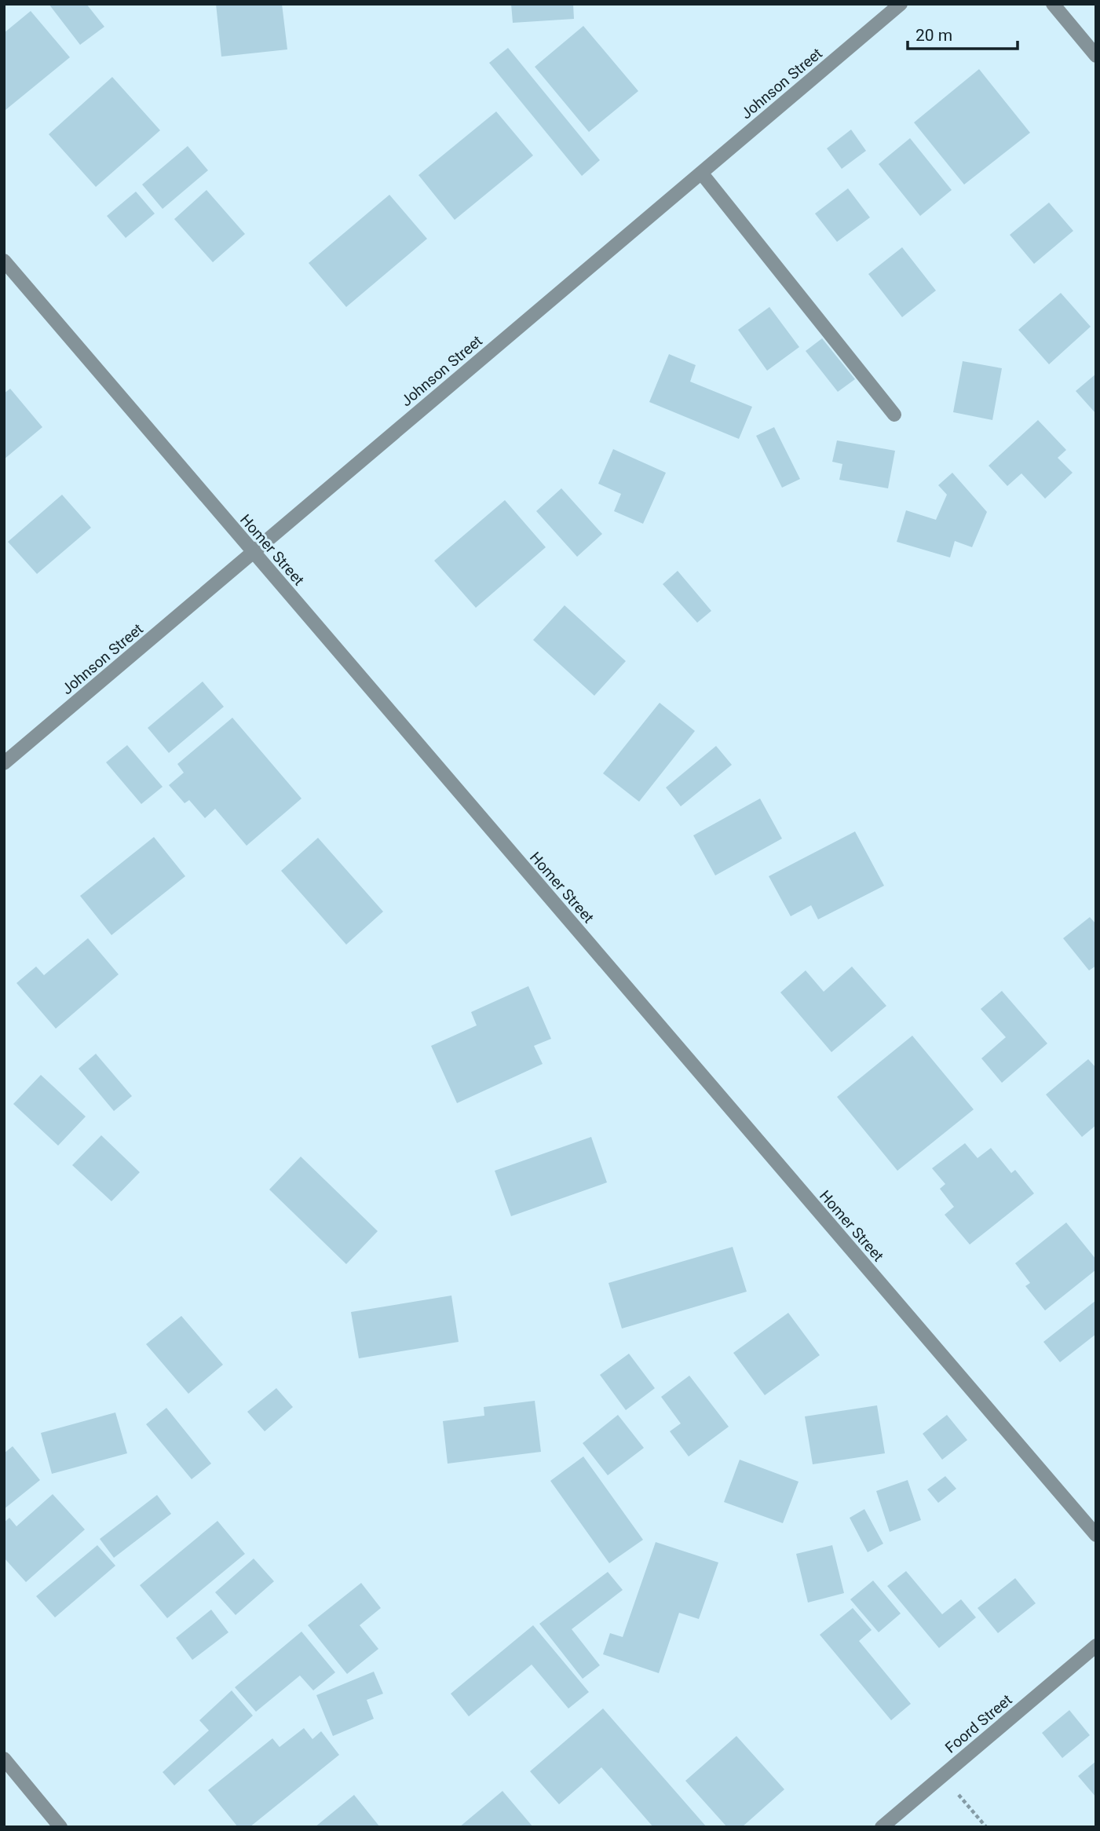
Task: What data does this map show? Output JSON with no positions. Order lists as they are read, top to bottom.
{
  "streets": {
    "street": ["Johnson Street", "Homer Street", "Foord Street"]
  },
  "crossings": [
    ["Johnson Street", "Homer Street"]
  ],
  "scale_bar": "20 m"
}
